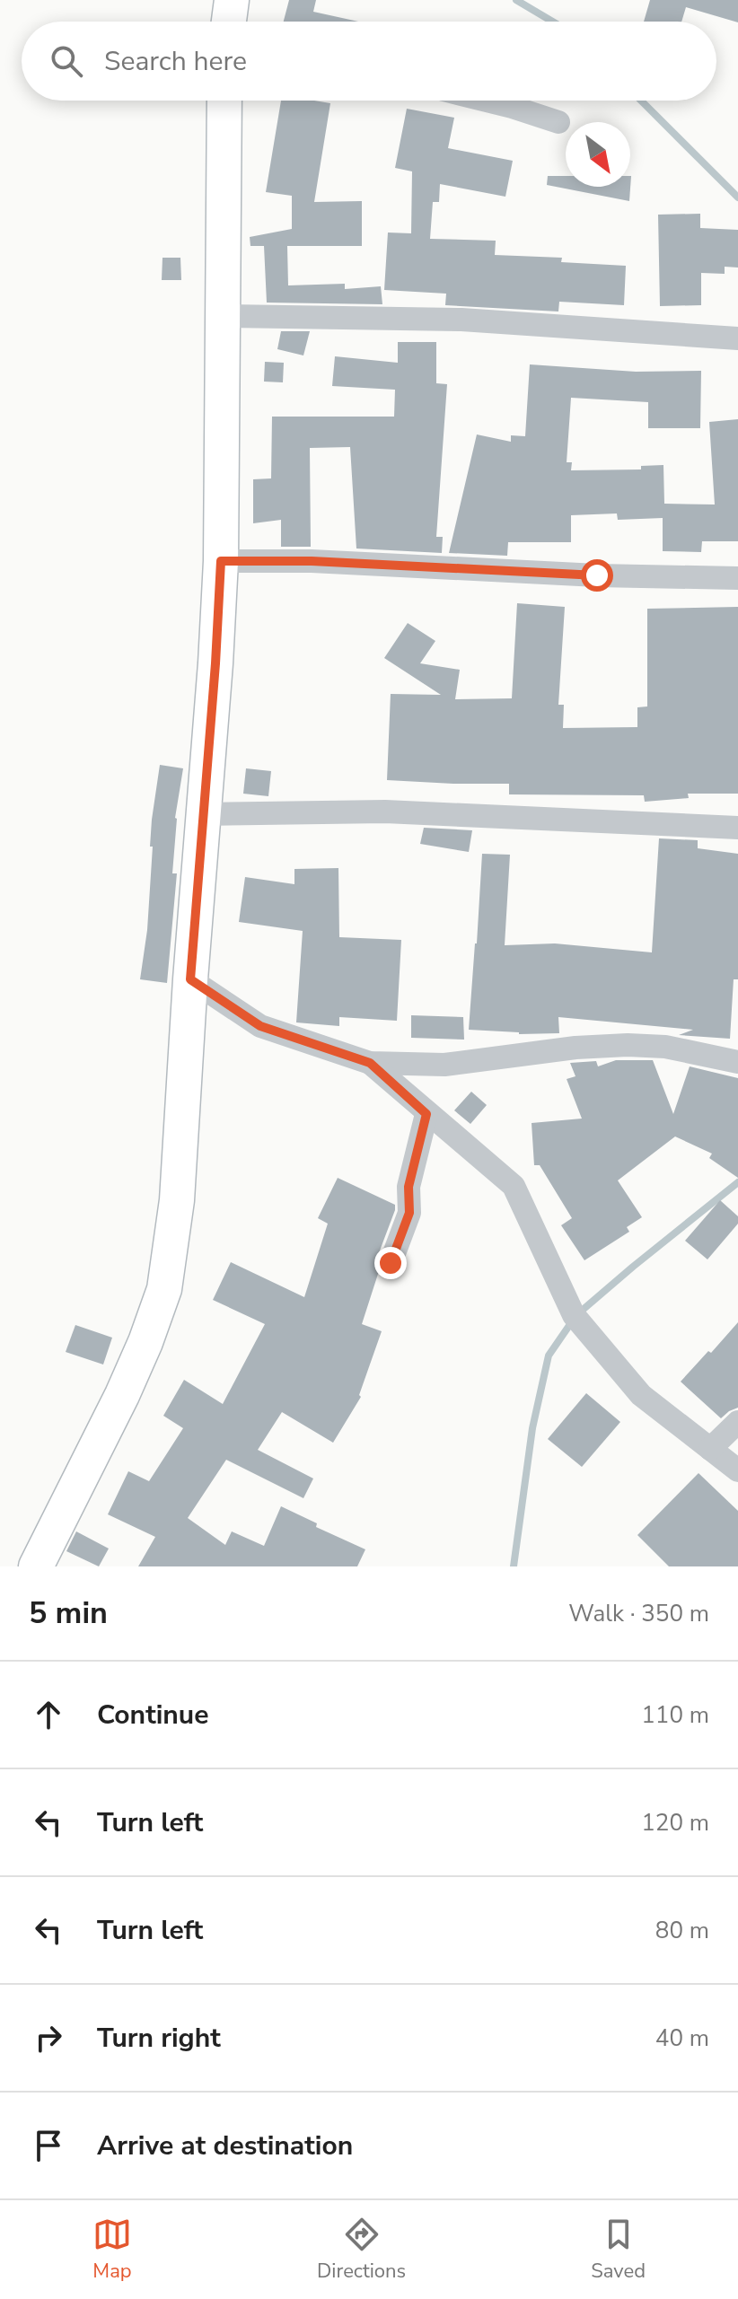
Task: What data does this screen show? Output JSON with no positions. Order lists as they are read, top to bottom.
{
  "north": "bottom right",
  "page": {
    "search": "Search here",
    "heading": ["5 min", "Walk · 350 m"],
    "list": [
      ["Continue", "110 m"],
      ["Turn left", "120 m"],
      ["Turn left", "80 m"],
      ["Turn right", "40 m"],
      "Arrive at destination"
    ],
    "nav": ["Map", "Directions", "Saved"]
  }
}
